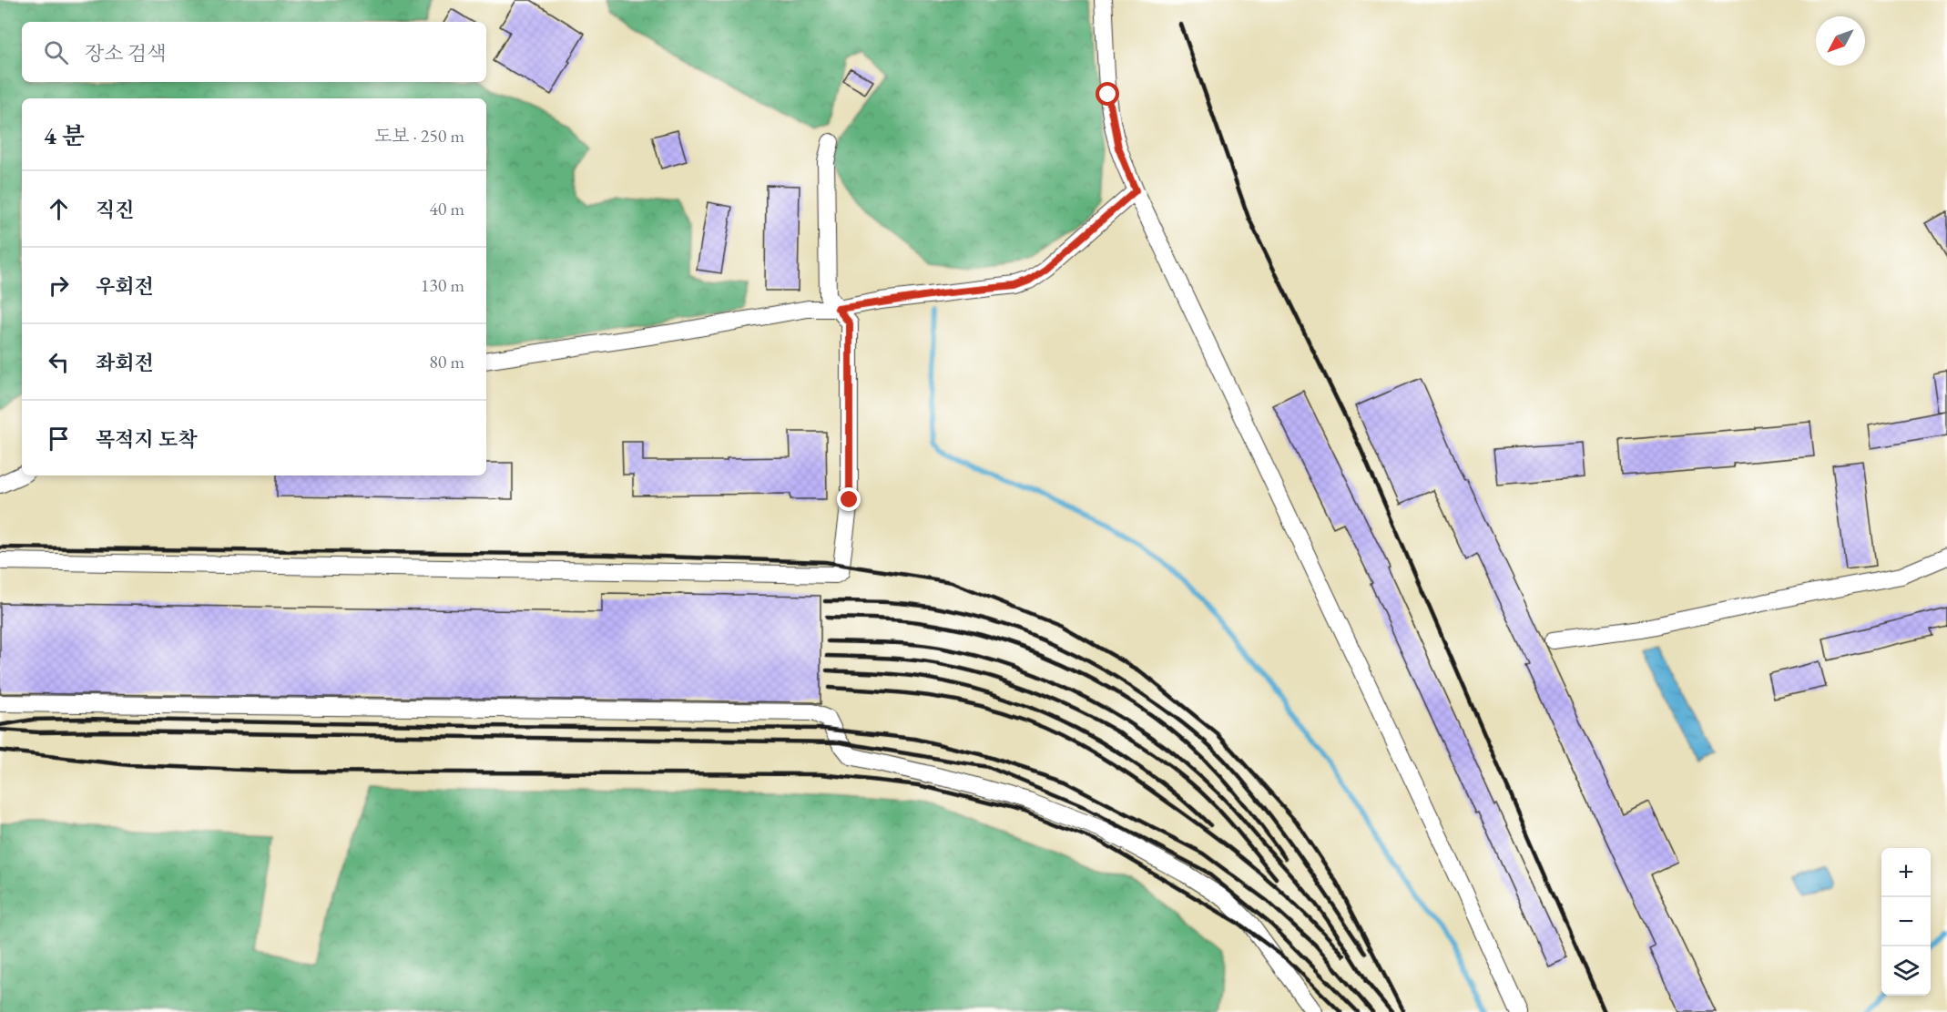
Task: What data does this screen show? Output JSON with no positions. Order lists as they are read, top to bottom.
{
  "north": "bottom left",
  "page": {
    "search": "장소 검색",
    "heading": ["4 분", "도보 · 250 m"],
    "list": [
      ["직진", "40 m"],
      ["우회전", "130 m"],
      ["좌회전", "80 m"],
      "목적지 도착"
    ],
    "map_buttons": ["+", "−"]
  }
}
